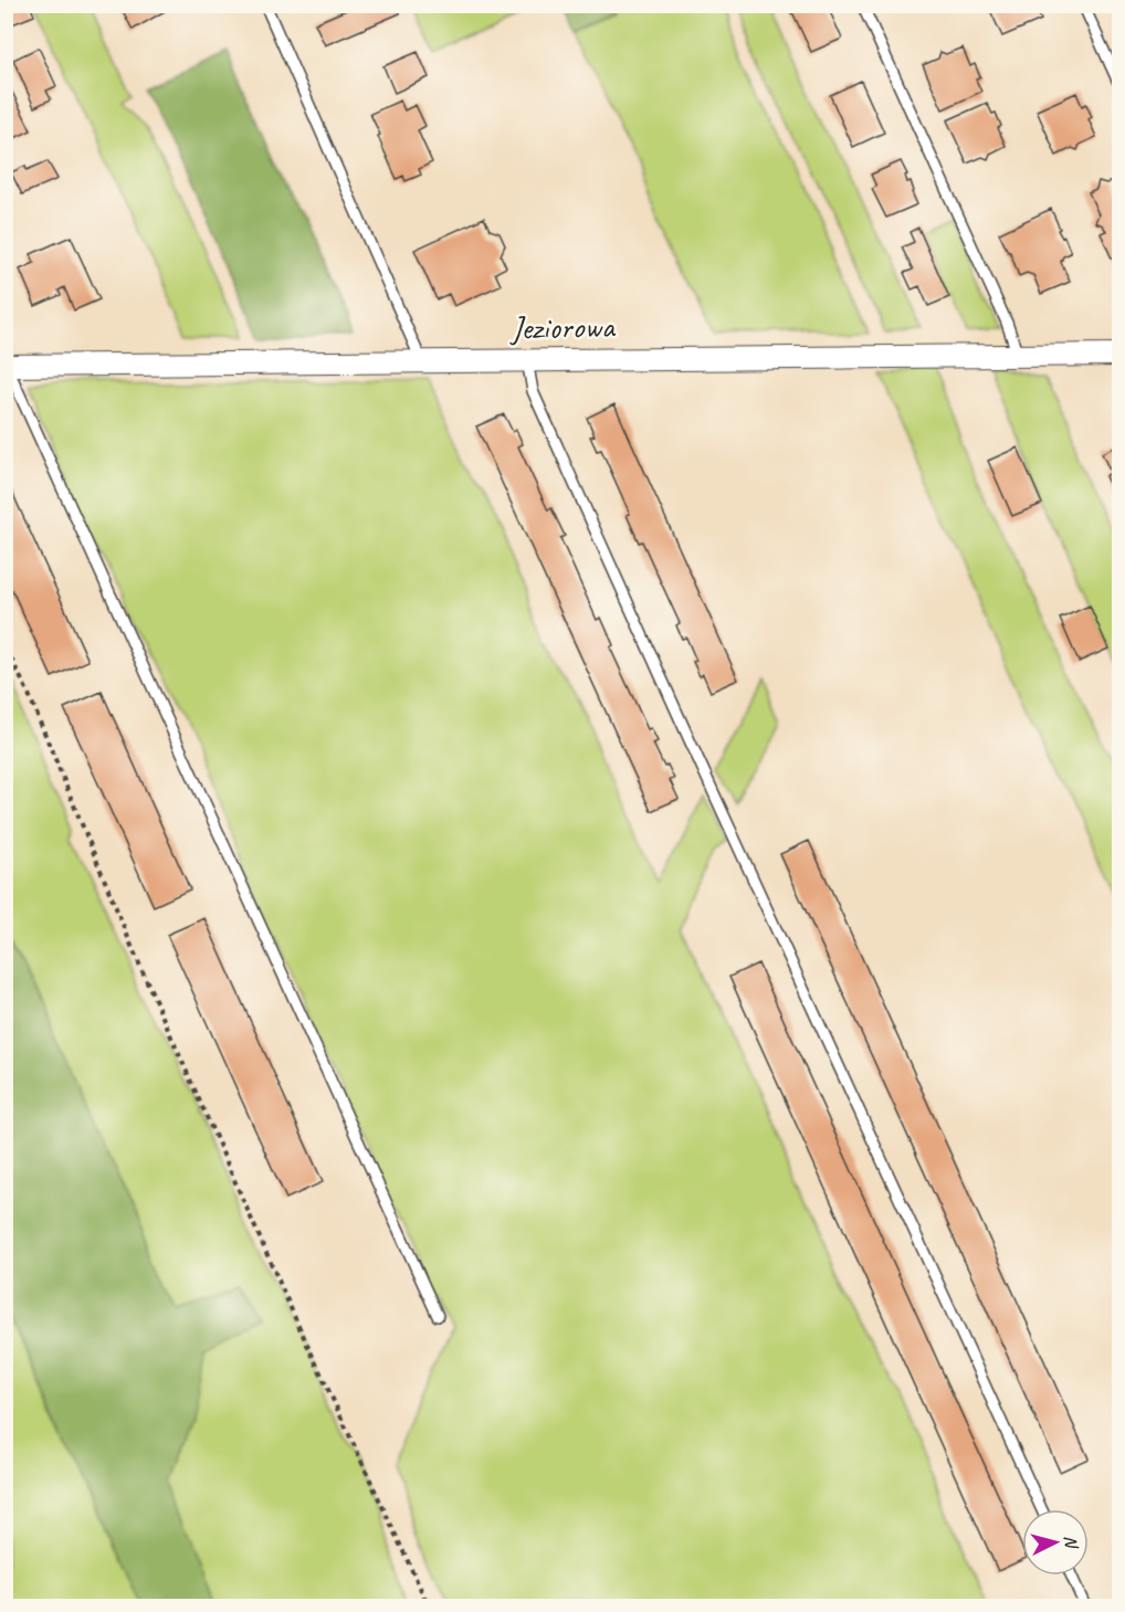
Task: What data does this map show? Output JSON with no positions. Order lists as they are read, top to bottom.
{
  "streets": {
    "street": ["Jeziorowa"]
  },
  "north": "right"
}
